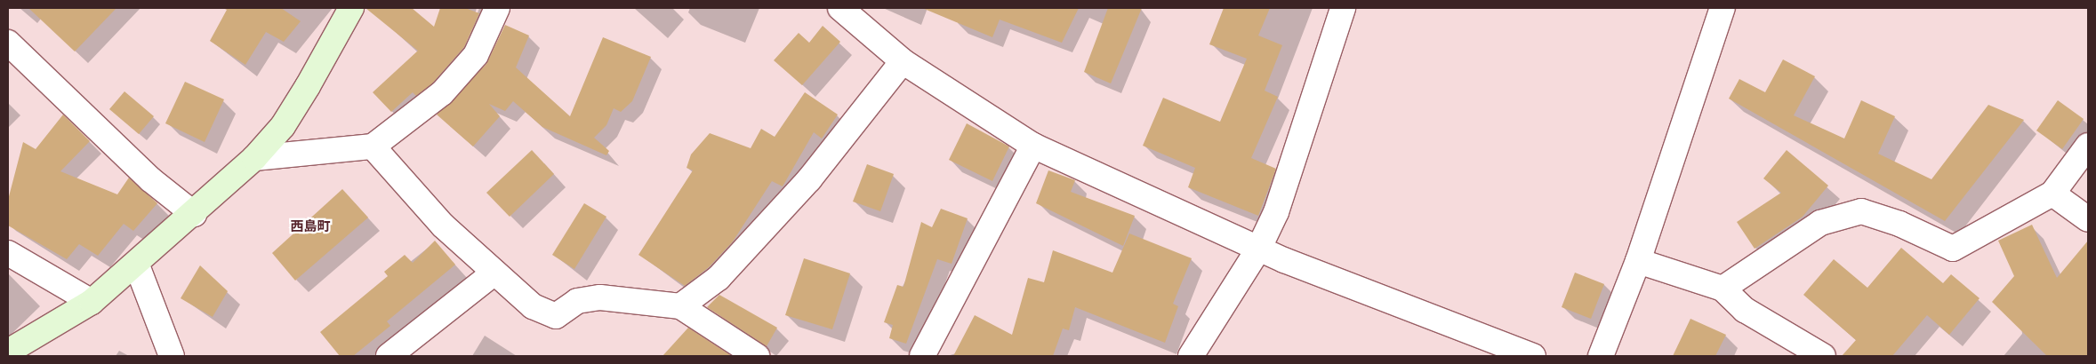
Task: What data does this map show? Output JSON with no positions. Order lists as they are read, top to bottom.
{
  "districts": ["西島町"]
}
